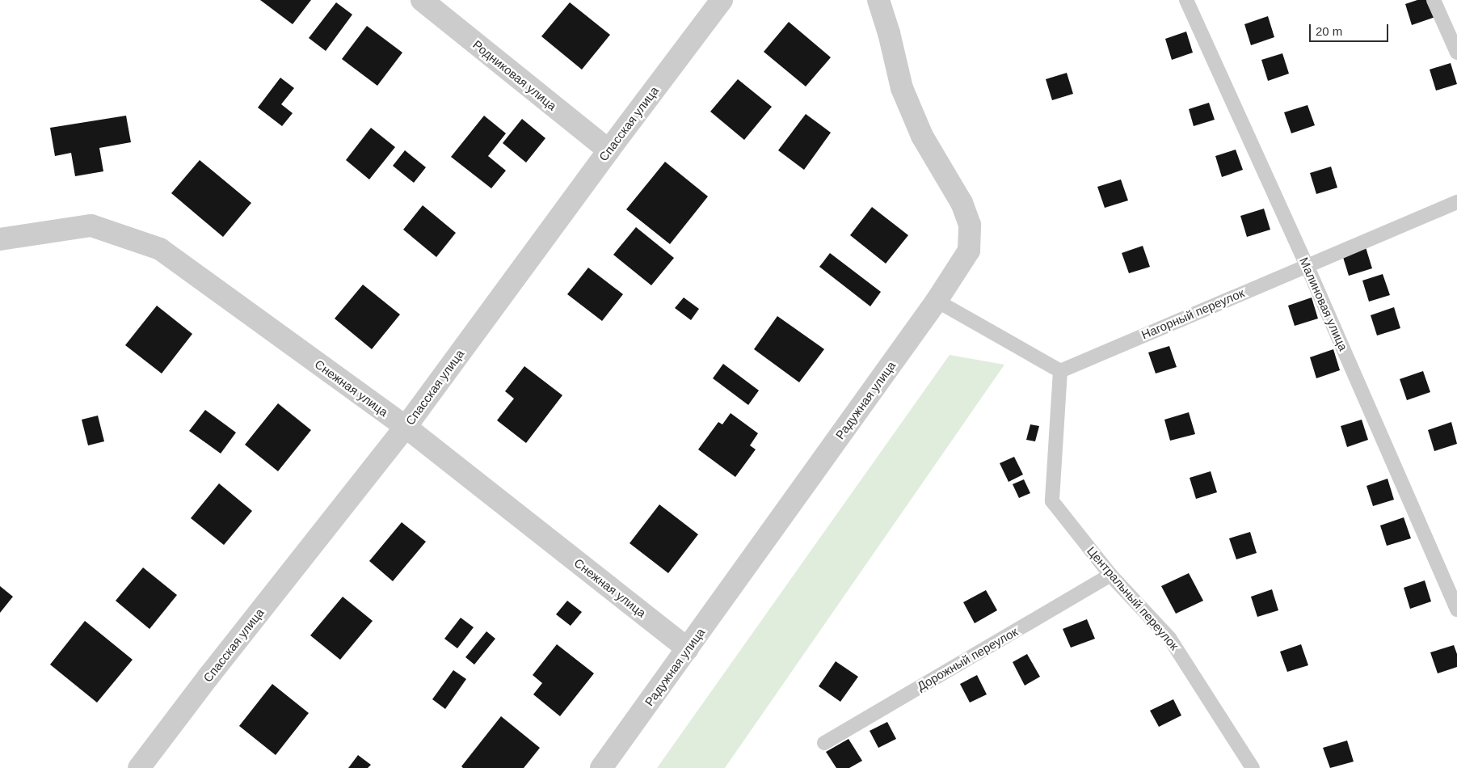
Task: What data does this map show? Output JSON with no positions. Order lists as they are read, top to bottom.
{
  "streets": {
    "street": [
      "Родниковая улица",
      "Спасская улица",
      "Снежная улица",
      "Радужная улица"
    ],
    "lane": [
      "Малиновая улица",
      "Нагорный переулок",
      "Центральный переулок",
      "Дорожный переулок"
    ]
  },
  "crossings": [
    ["Родниковая улица", "Спасская улица"],
    ["Спасская улица", "Снежная улица"],
    ["Малиновая улица", "Нагорный переулок"],
    ["Нагорный переулок", "Центральный переулок"],
    ["Снежная улица", "Радужная улица"],
    ["Центральный переулок", "Дорожный переулок"]
  ],
  "scale_bar": "20 m"
}
